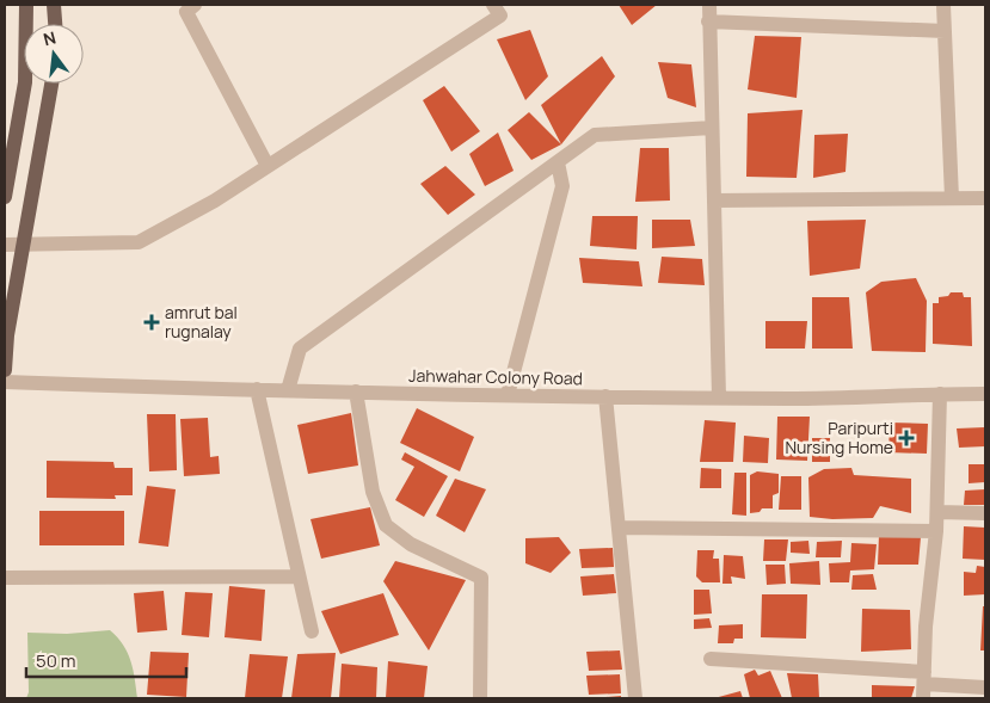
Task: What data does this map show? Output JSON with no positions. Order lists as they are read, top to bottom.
{
  "streets": {
    "street": ["Jahwahar Colony Road"]
  },
  "places": {
    "health": ["amrut bal rugnalay", "Paripurti Nursing Home"]
  },
  "scale_bar": "50 m",
  "north": "top"
}
